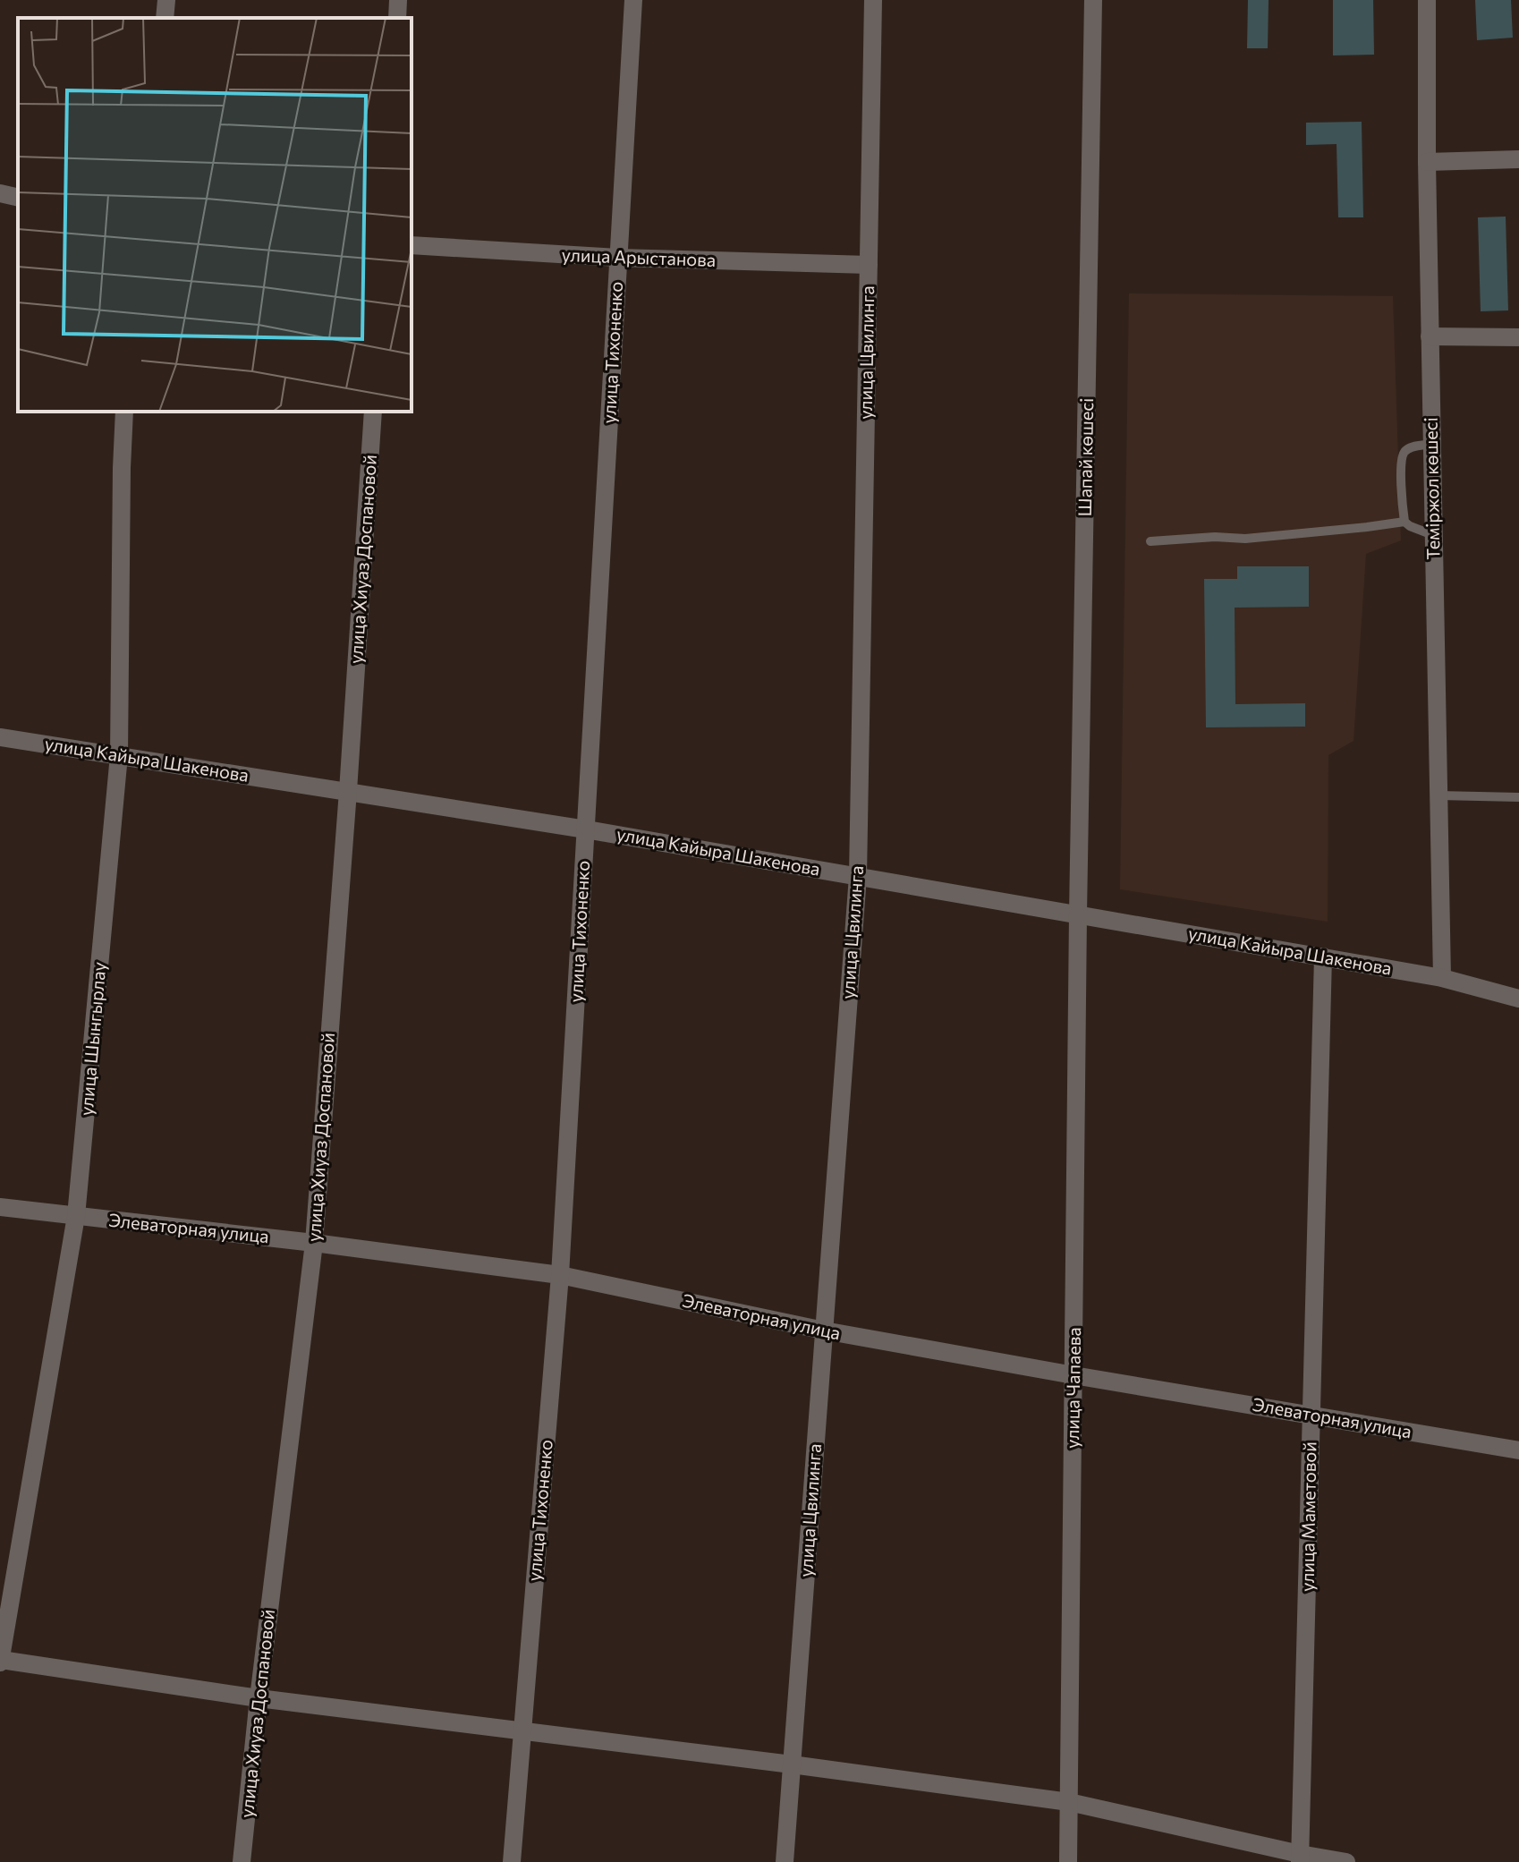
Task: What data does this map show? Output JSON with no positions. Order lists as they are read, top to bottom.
{
  "streets": {
    "street": [
      "улица Арыстанова",
      "улица Тихоненко",
      "улица Цвилинга",
      "Шапай көшесі",
      "Теміржол көшесі",
      "улица Хиуаз Доспановой",
      "улица Кайыра Шакенова",
      "улица Шынгырлау",
      "Элеваторная улица",
      "улица Чапаева",
      "улица Маметовой"
    ]
  },
  "crossings": [
    ["улица Арыстанова", "улица Тихоненко"],
    ["улица Арыстанова", "улица Цвилинга"],
    ["улица Тихоненко", "улица Кайыра Шакенова"],
    ["улица Тихоненко", "Элеваторная улица"],
    ["улица Цвилинга", "улица Кайыра Шакенова"],
    ["улица Цвилинга", "Элеваторная улица"],
    ["Шапай көшесі", "улица Кайыра Шакенова"],
    ["Шапай көшесі", "улица Чапаева"],
    ["Теміржол көшесі", "улица Кайыра Шакенова"],
    ["улица Хиуаз Доспановой", "улица Кайыра Шакенова"],
    ["улица Хиуаз Доспановой", "Элеваторная улица"],
    ["улица Кайыра Шакенова", "улица Шынгырлау"],
    ["улица Кайыра Шакенова", "улица Чапаева"],
    ["улица Кайыра Шакенова", "улица Маметовой"],
    ["улица Шынгырлау", "Элеваторная улица"],
    ["Элеваторная улица", "улица Чапаева"],
    ["Элеваторная улица", "улица Маметовой"]
  ]
}
